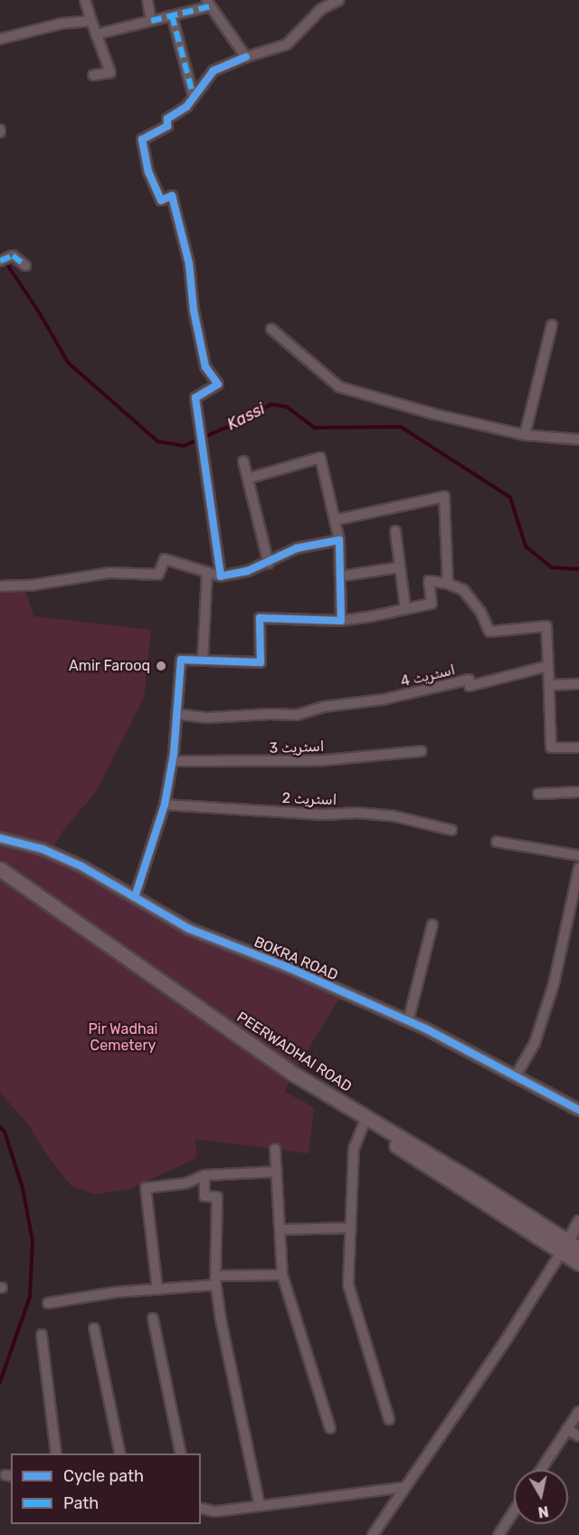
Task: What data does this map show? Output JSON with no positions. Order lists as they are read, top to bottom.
{
  "streets": {
    "main road": ["PEERWADHAI ROAD"],
    "street": [
      "اسٹریٹ 4",
      "اسٹریٹ 3",
      "اسٹریٹ 2",
      "BOKRA ROAD"
    ]
  },
  "water": ["Kassi"],
  "parks": ["Pir Wadhai Cemetery"],
  "places": ["Amir Farooq"],
  "legend": ["Cycle path", "Path"],
  "north": "bottom"
}
